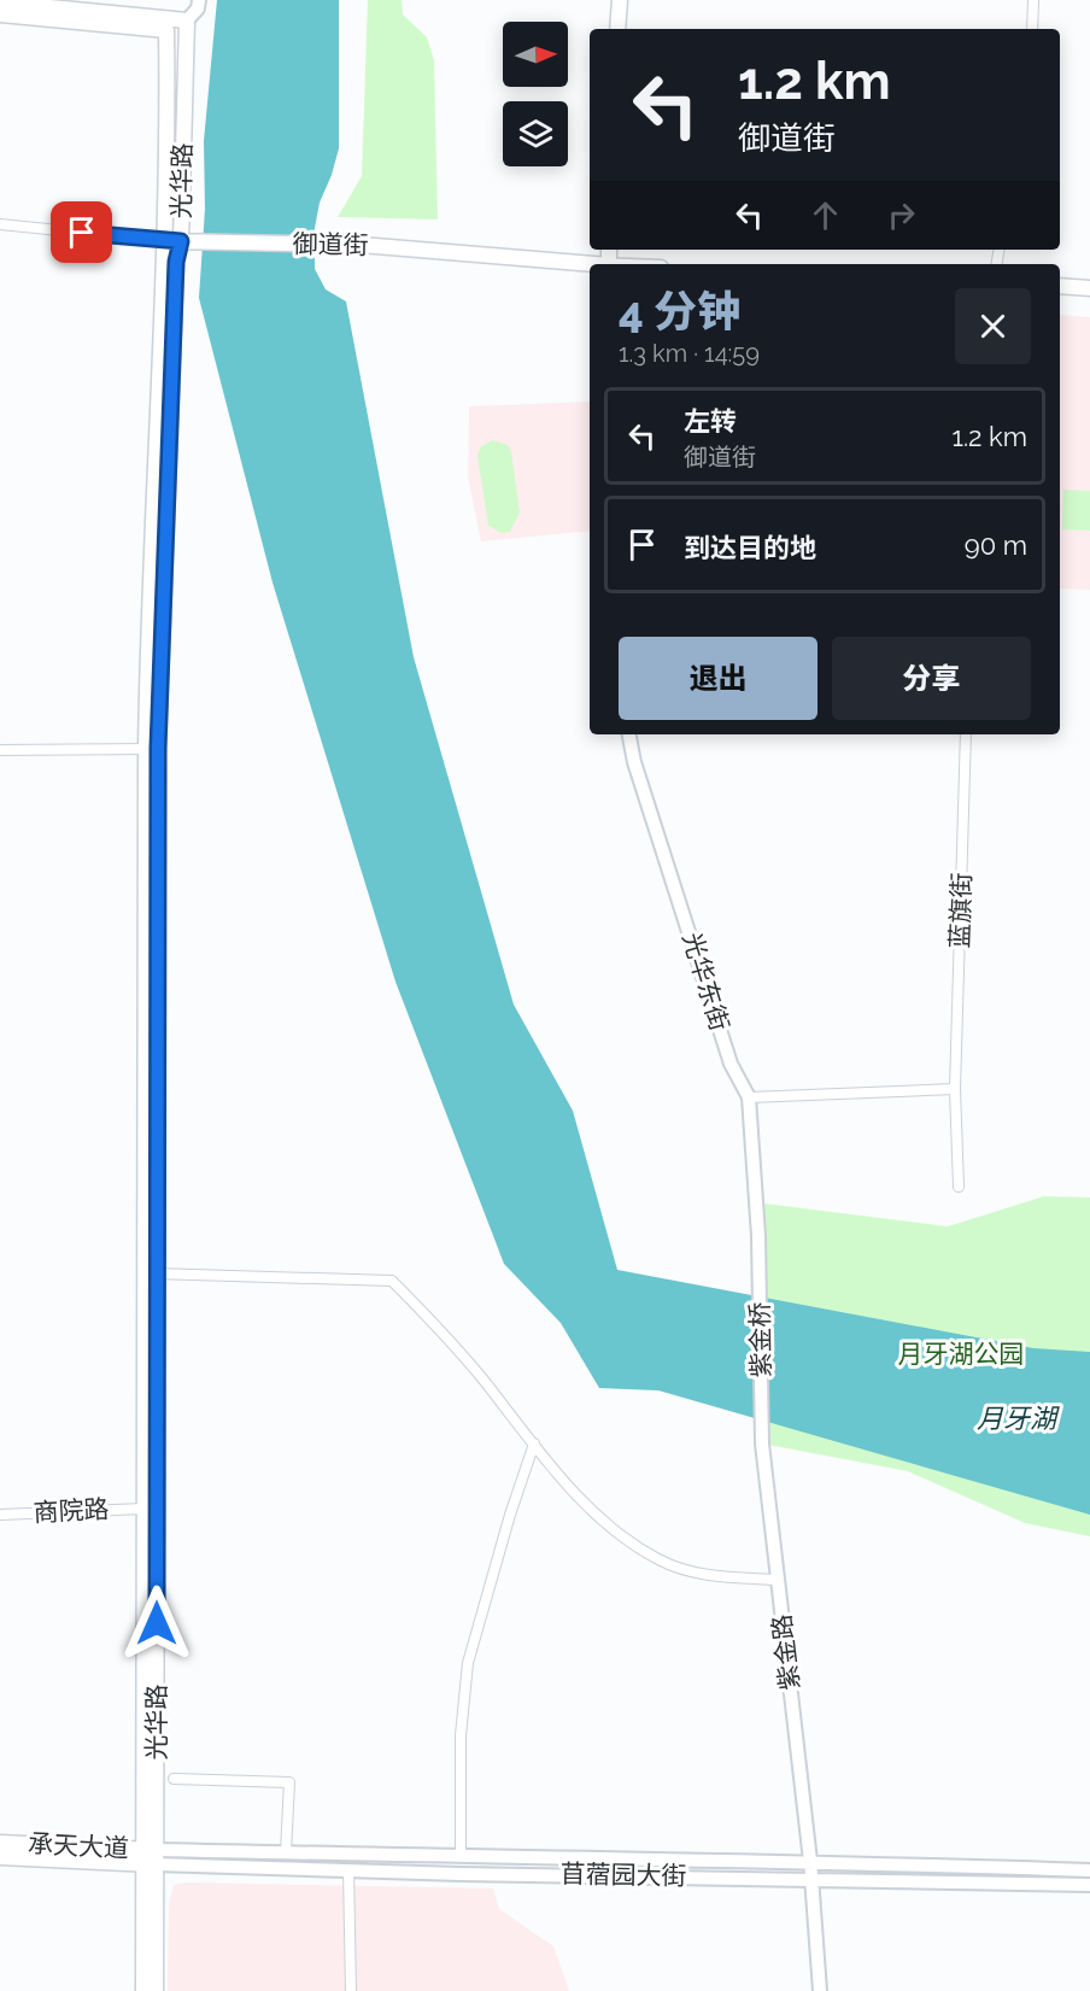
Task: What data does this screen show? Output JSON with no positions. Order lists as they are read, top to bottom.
{
  "streets": {
    "main road": [
      "光华路",
      "光华东街",
      "紫金桥",
      "紫金路",
      "承天大道",
      "苜蓿园大街"
    ],
    "street": ["蓝旗街", "商院路"]
  },
  "crossings": [
    ["光华路", "商院路"],
    ["光华路", "承天大道"],
    ["光华路", "苜蓿园大街"],
    ["光华东街", "紫金桥"],
    ["紫金桥", "紫金路"],
    ["紫金路", "苜蓿园大街"],
    ["承天大道", "苜蓿园大街"]
  ],
  "water": ["月牙湖"],
  "parks": ["月牙湖公园"],
  "north": "right",
  "page": {
    "turn": ["1.2 km", "御道街"],
    "heading": ["4 分钟", "1.3 km · 14:59"],
    "list": [
      {
        "name": "左转",
        "note": "御道街",
        "value": "1.2 km"
      },
      {
        "name": "到达目的地",
        "value": "90 m"
      }
    ],
    "buttons": ["退出", "分享"]
  }
}
